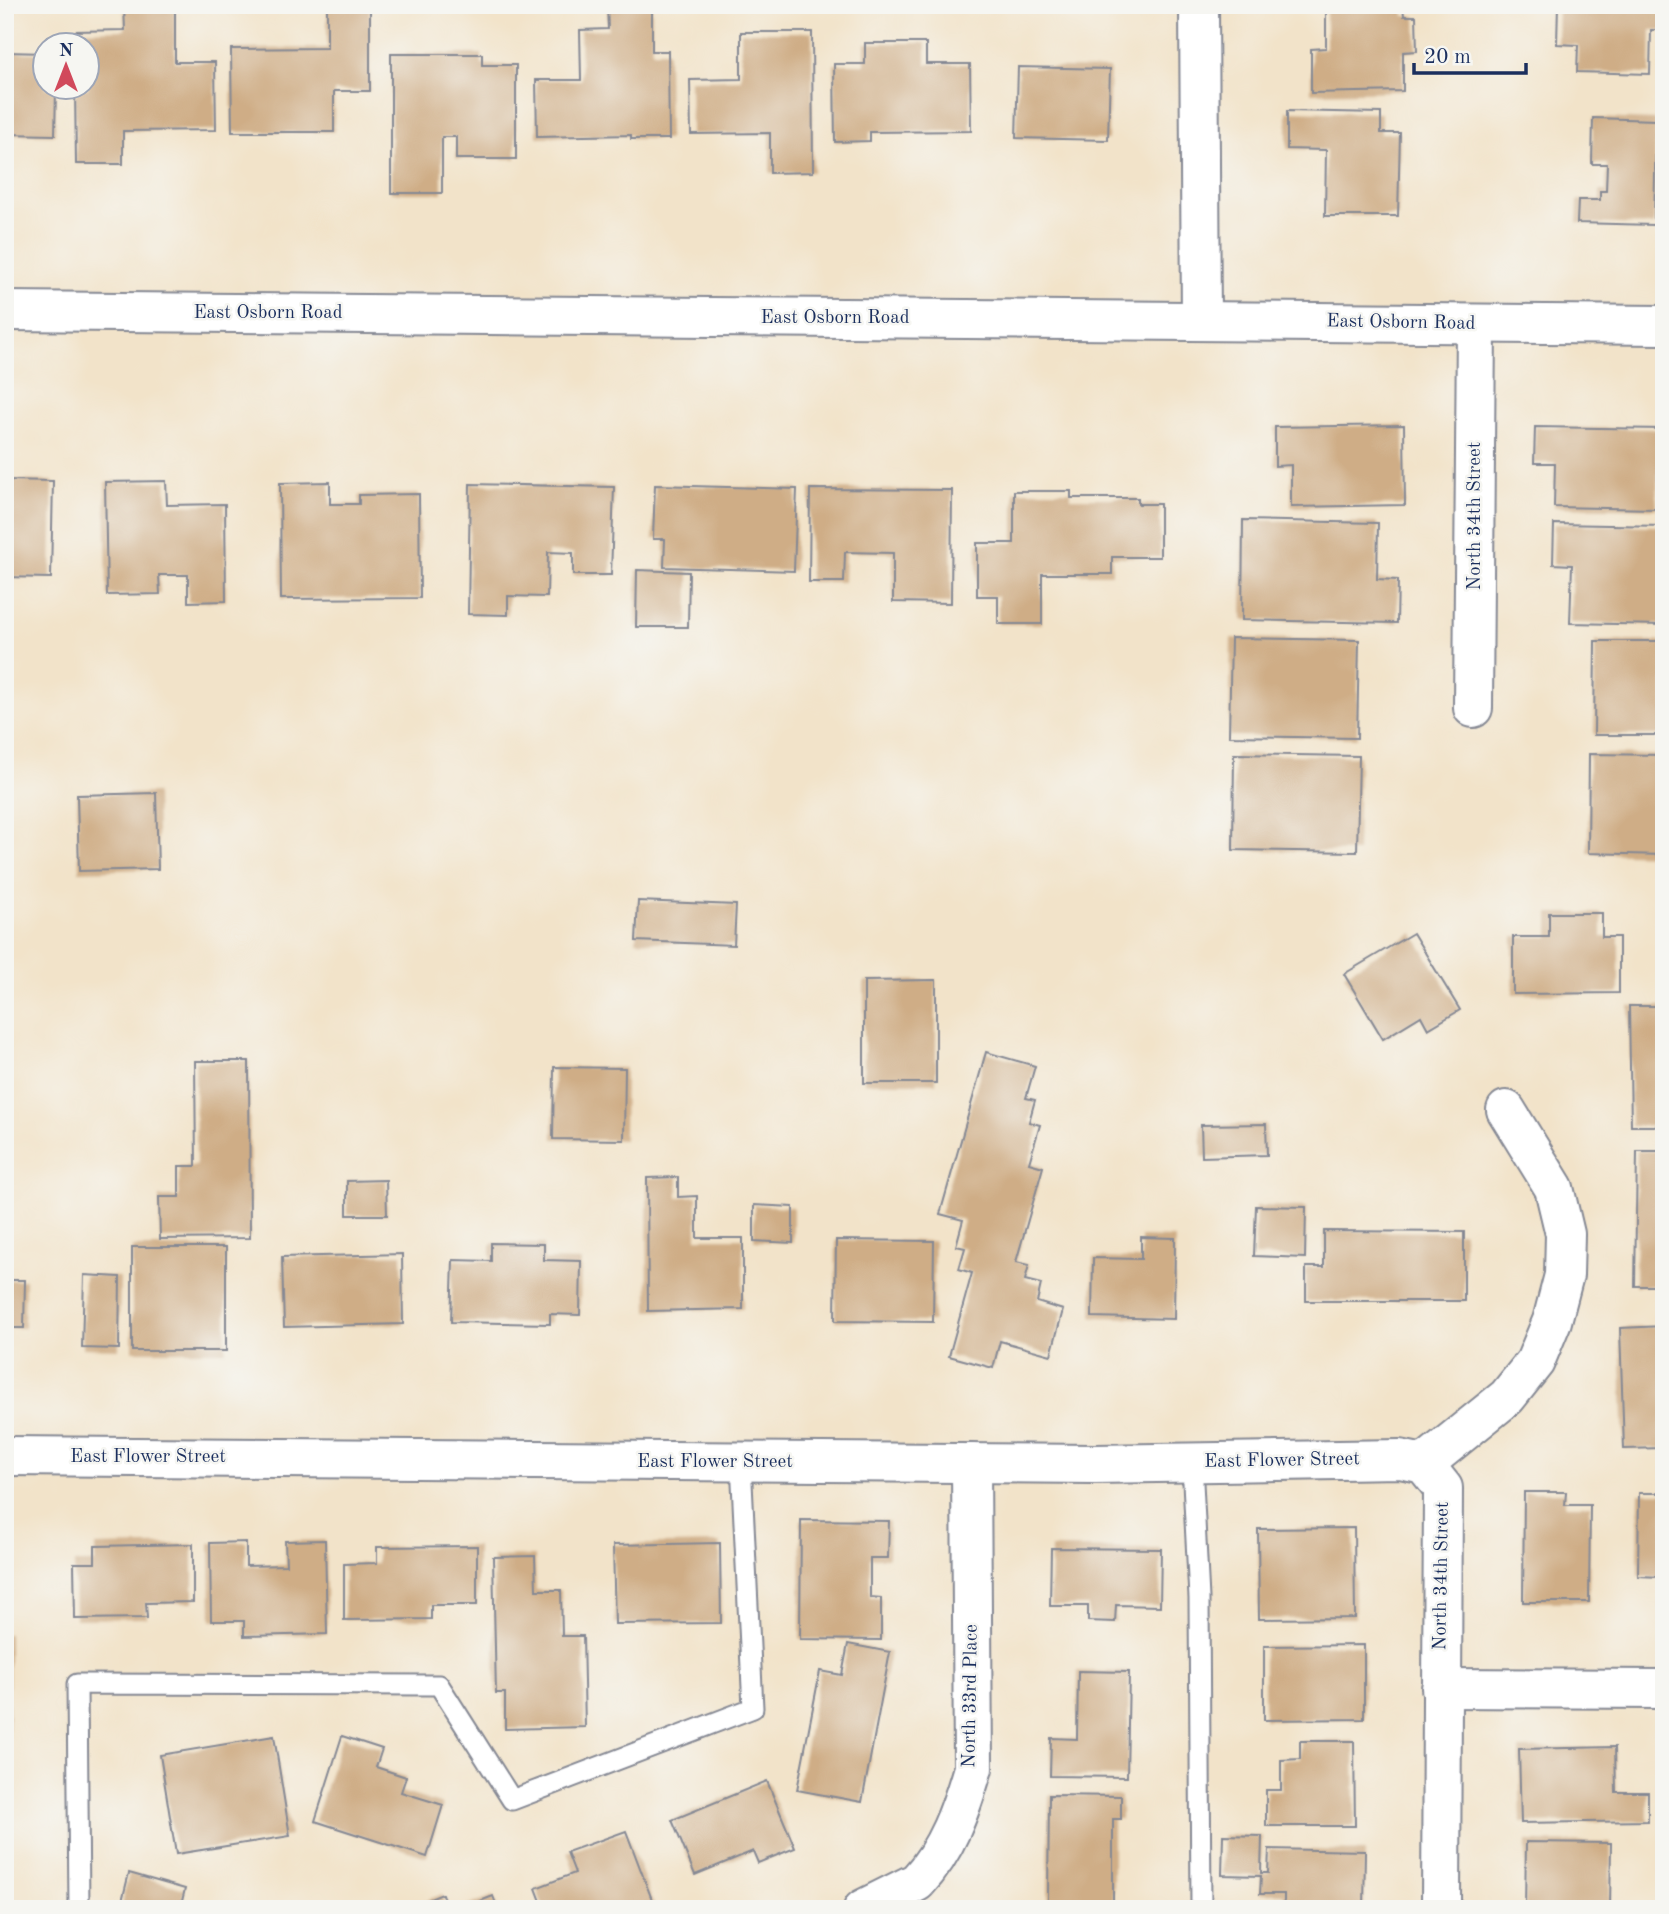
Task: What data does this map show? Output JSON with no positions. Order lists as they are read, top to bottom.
{
  "streets": {
    "street": [
      "East Osborn Road",
      "North 34th Street",
      "East Flower Street",
      "North 33rd Place"
    ]
  },
  "crossings": [
    ["East Osborn Road", "North 34th Street"],
    ["North 34th Street", "East Flower Street"],
    ["East Flower Street", "North 33rd Place"]
  ],
  "scale_bar": "20 m",
  "north": "top"
}
